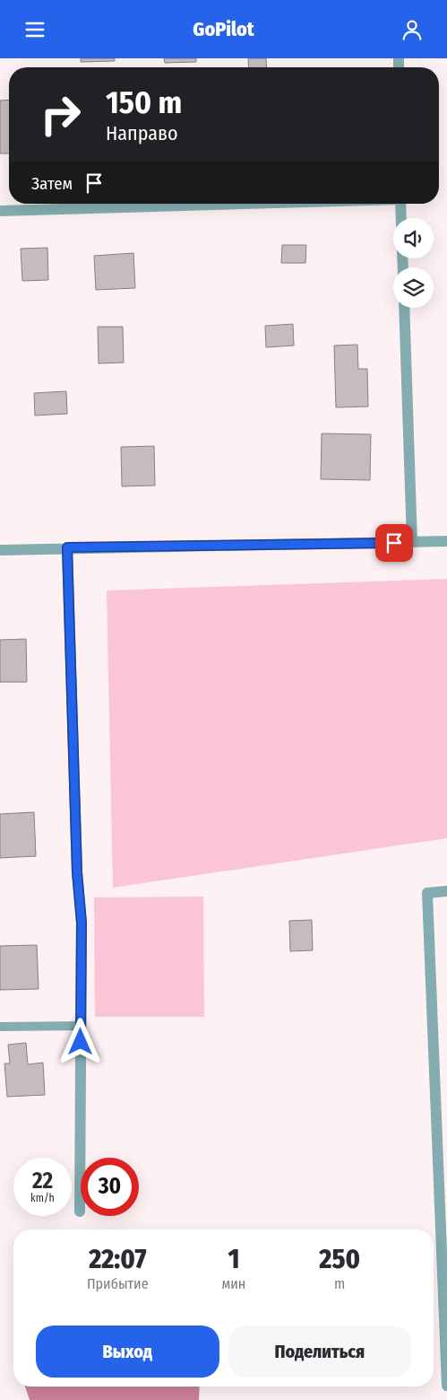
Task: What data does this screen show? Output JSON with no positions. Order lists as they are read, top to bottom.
{
  "page": {
    "header": "GoPilot",
    "turn": ["150 m", "Направо"],
    "then": "Затем",
    "speed": "22 km/h",
    "limit": "30",
    "eta": [
      "22:07",
      "Прибытие",
      "1",
      "мин",
      "250",
      "m"
    ],
    "buttons": ["Выход", "Поделиться"]
  }
}
